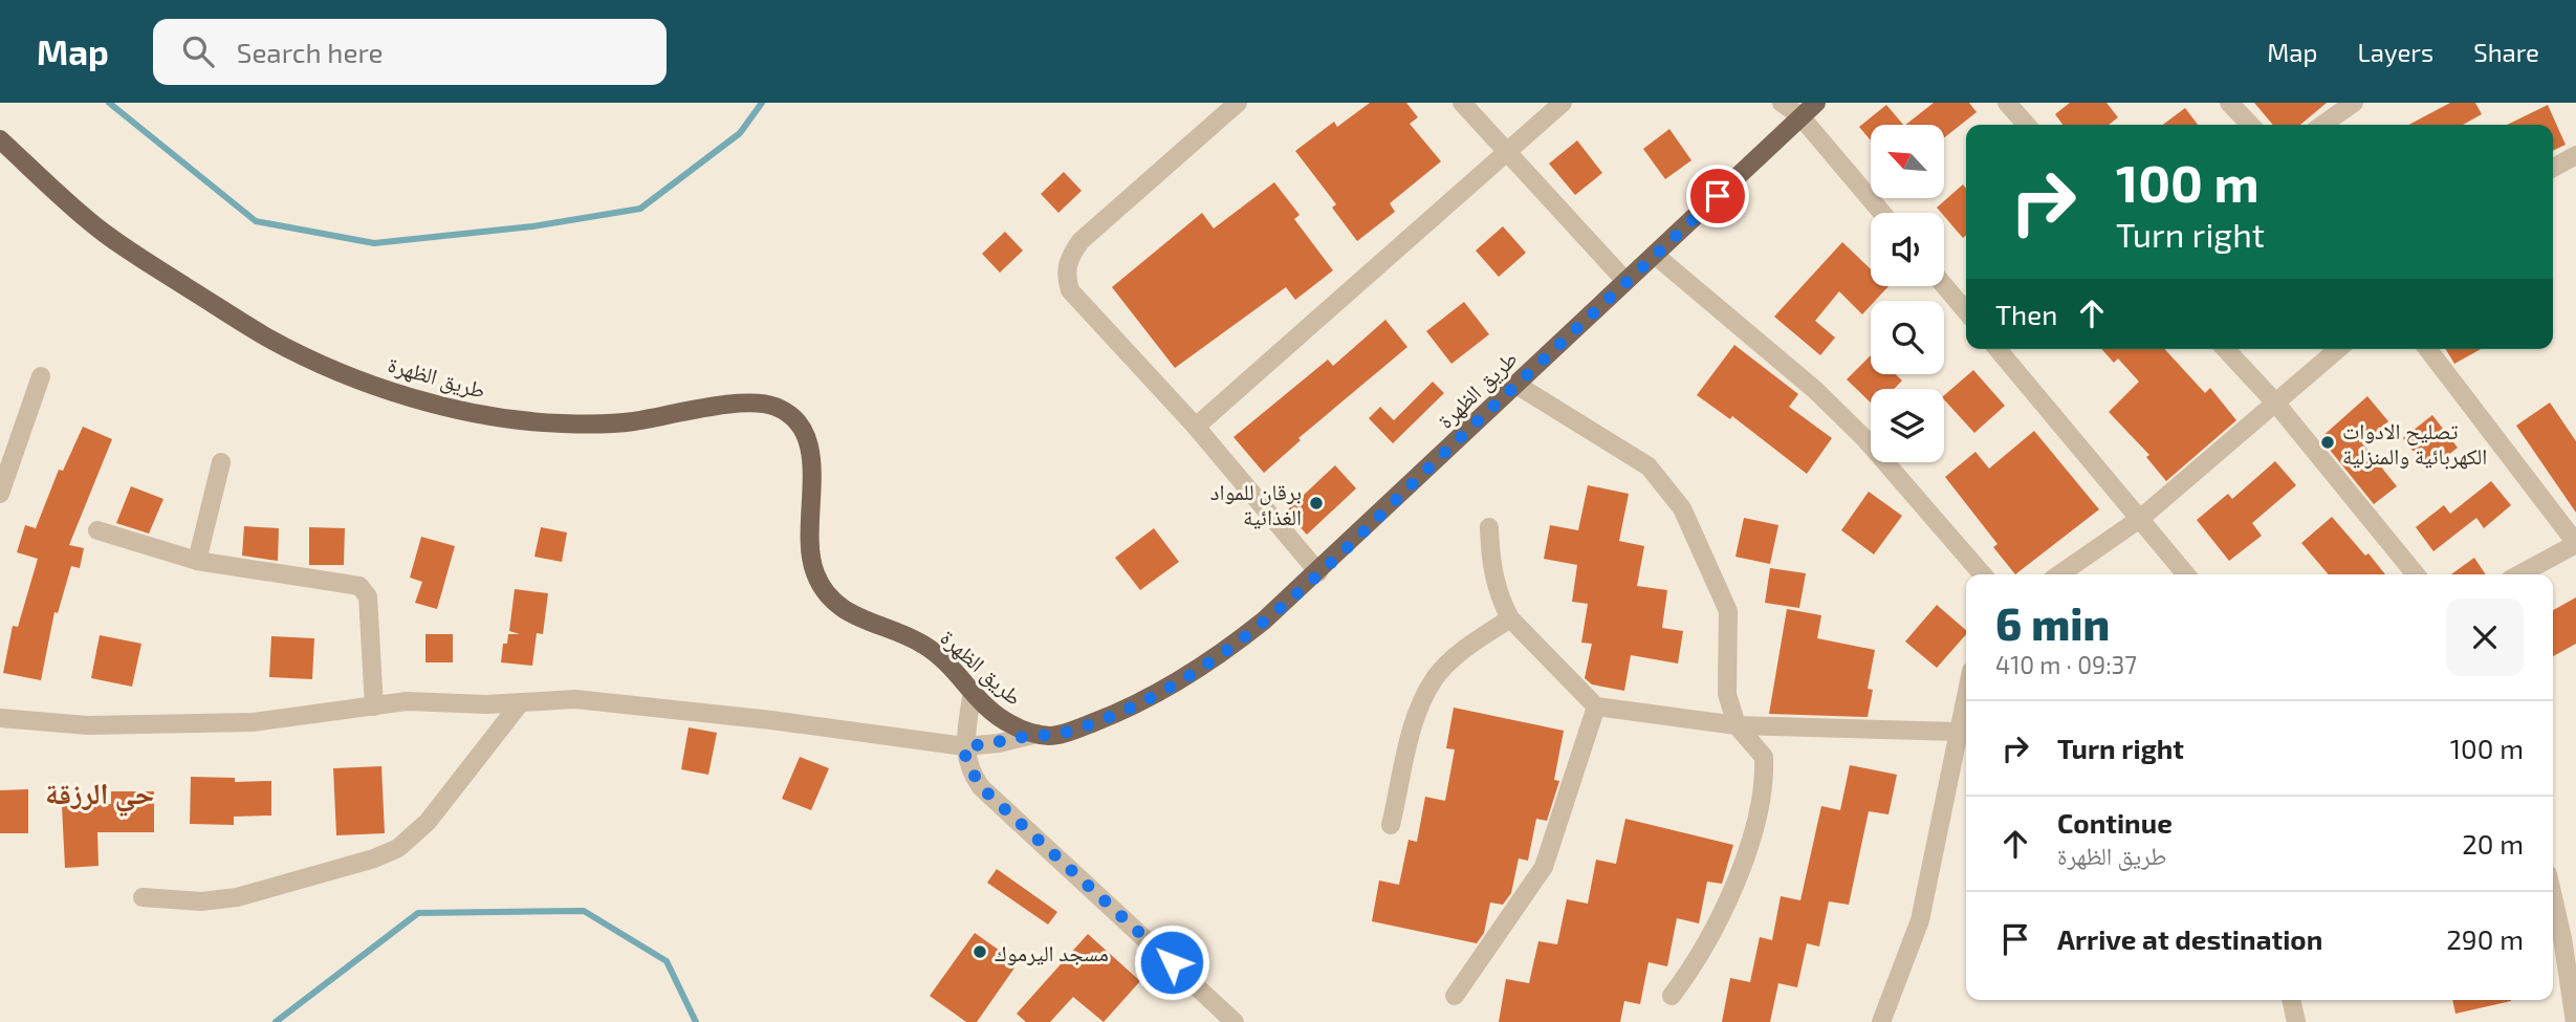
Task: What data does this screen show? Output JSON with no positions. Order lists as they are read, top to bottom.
{
  "streets": {
    "main road": ["طريق الظهرة"]
  },
  "districts": ["حي الرزقة"],
  "places": ["تصليح الادوات الكهربائية والمنزلية", "برقان للمواد الغذائية", "مسجد اليرموك"],
  "north": "top left",
  "page": {
    "header": "Map",
    "search": "Search here",
    "nav": ["Map", "Layers", "Share"],
    "turn": ["100 m", "Turn right"],
    "then": "Then",
    "heading": ["6 min", "410 m · 09:37"],
    "list": [
      {
        "name": "Turn right",
        "value": "100 m"
      },
      {
        "name": "Continue",
        "note": "طريق الظهرة",
        "value": "20 m"
      },
      {
        "name": "Arrive at destination",
        "value": "290 m"
      }
    ]
  }
}
